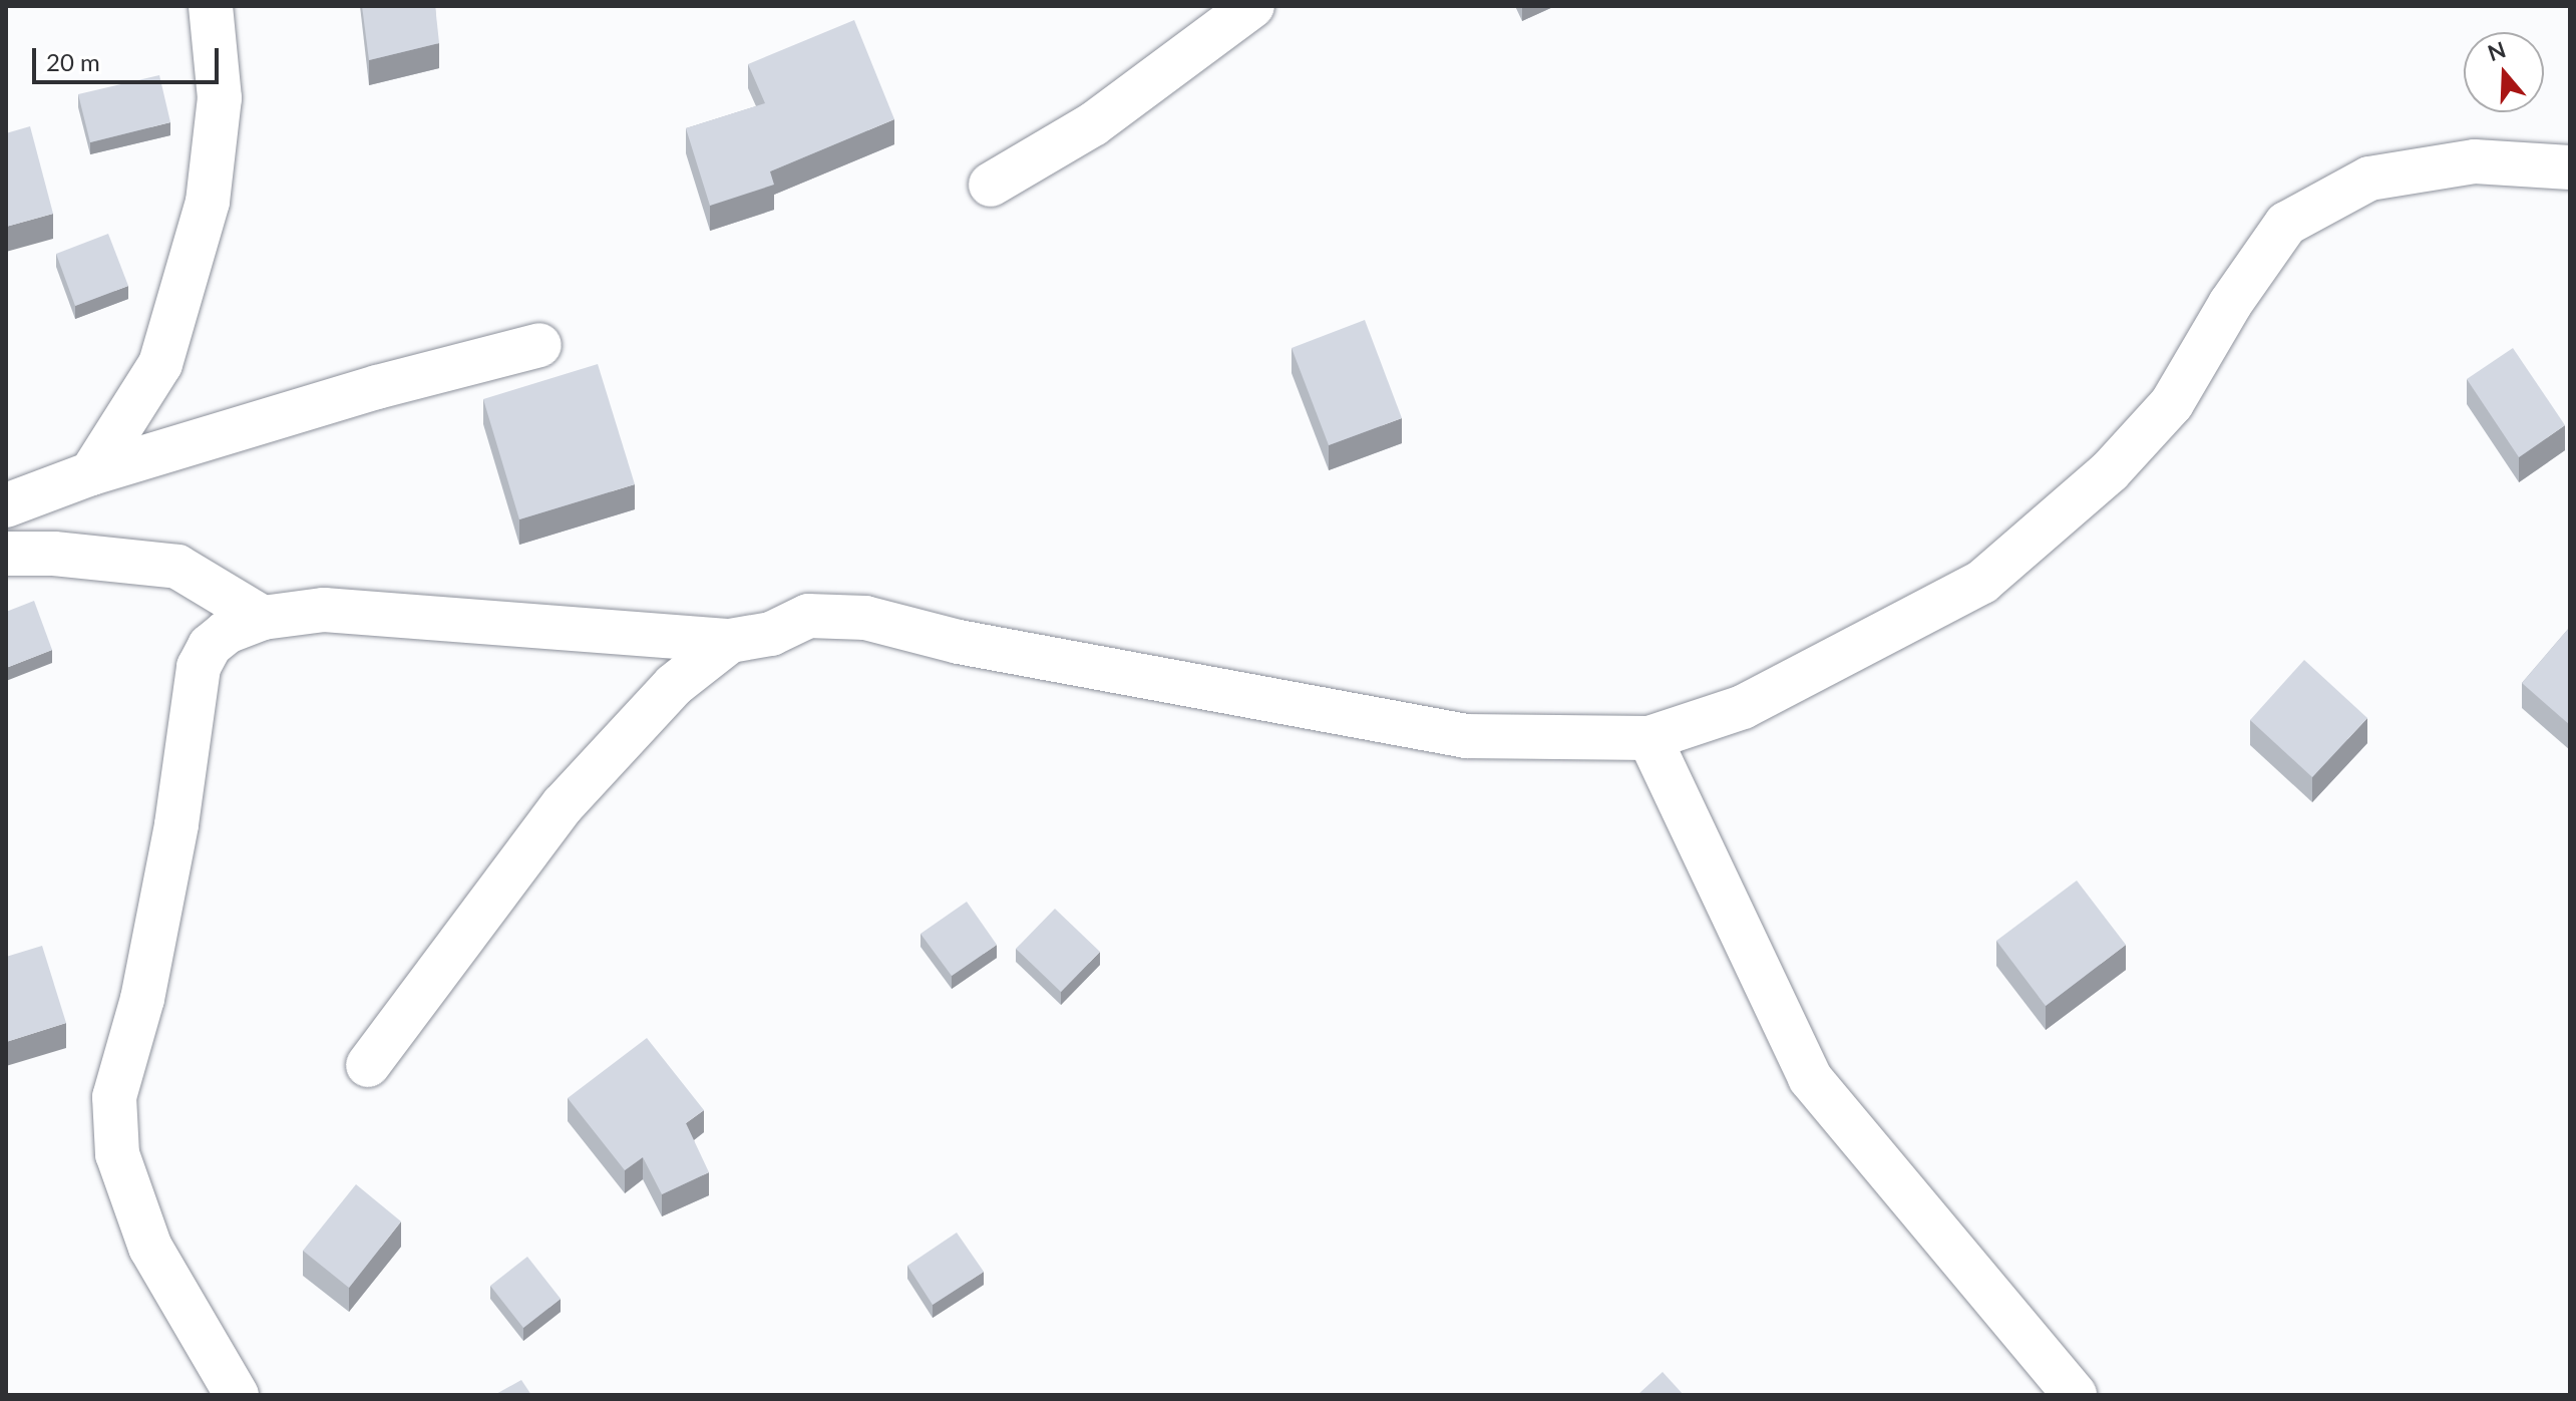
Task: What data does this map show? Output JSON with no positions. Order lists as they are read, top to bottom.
{
  "scale_bar": "20 m",
  "north": "top"
}
